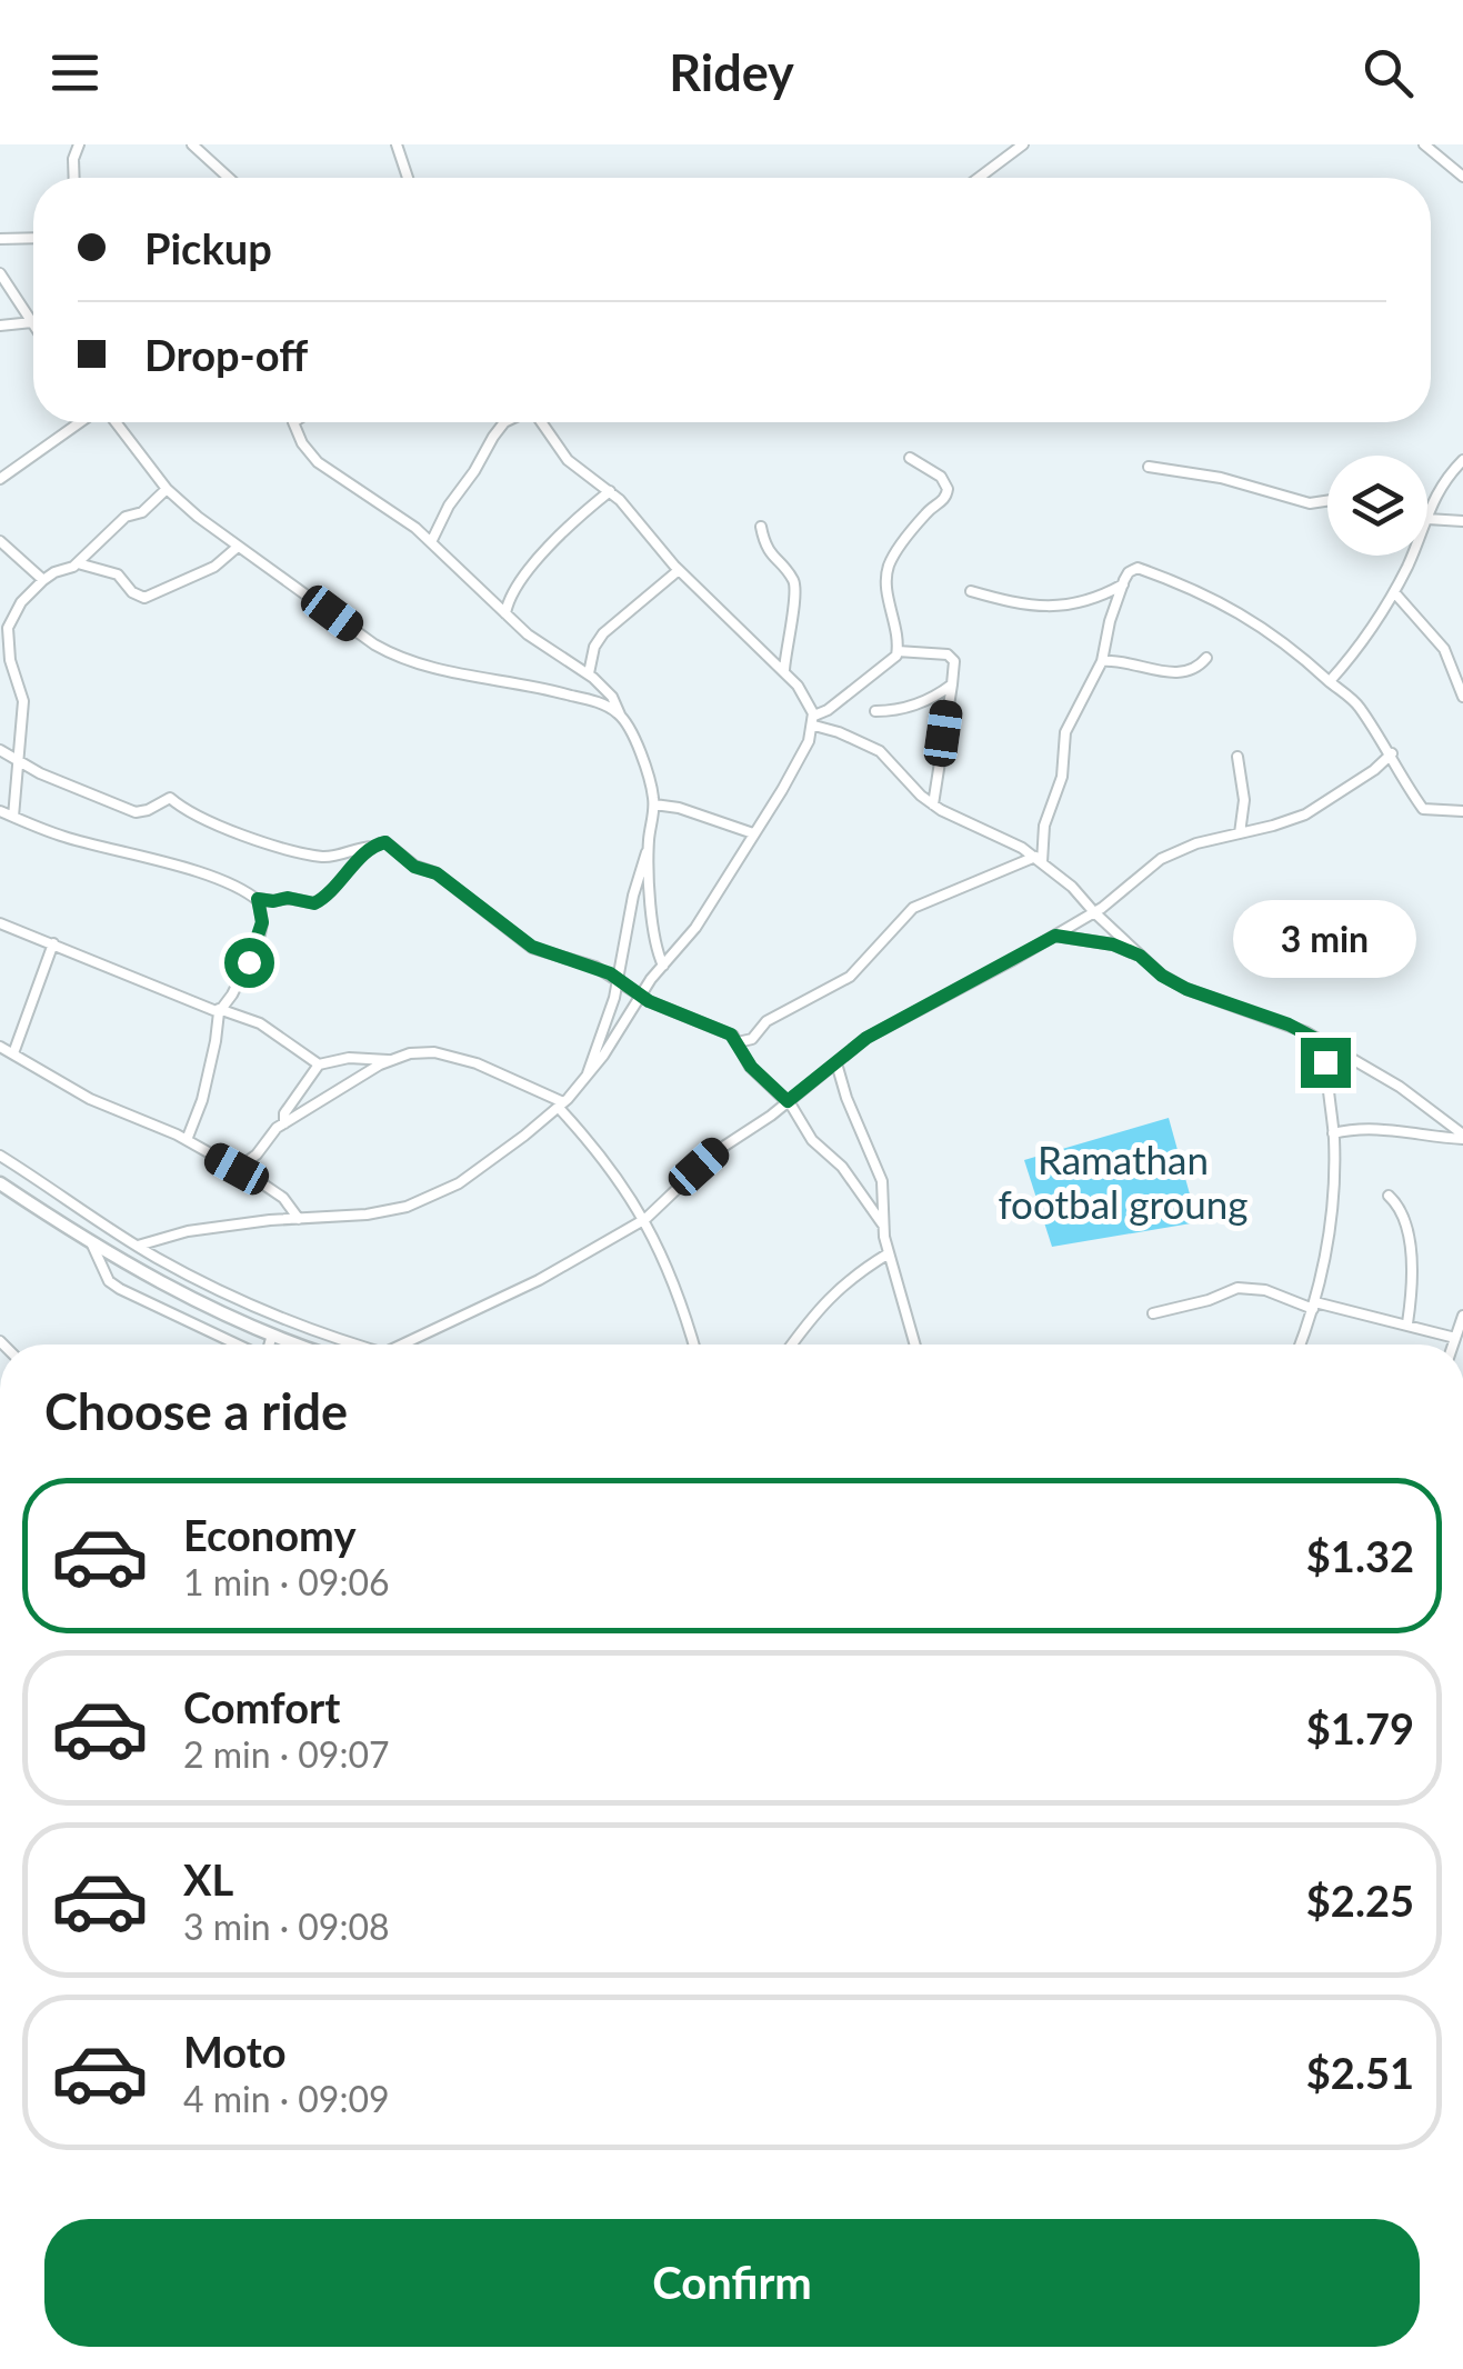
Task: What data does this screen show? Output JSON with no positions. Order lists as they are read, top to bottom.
{
  "parks": ["Ramathan footbal groung"],
  "page": {
    "header": "Ridey",
    "banner": ["Pickup", "Drop-off"],
    "bubble": "3 min",
    "heading": "Choose a ride",
    "list": [
      {
        "name": "Economy",
        "note": "1 min · 09:06",
        "value": "$1.32"
      },
      {
        "name": "Comfort",
        "note": "2 min · 09:07",
        "value": "$1.79"
      },
      {
        "name": "XL",
        "note": "3 min · 09:08",
        "value": "$2.25"
      },
      {
        "name": "Moto",
        "note": "4 min · 09:09",
        "value": "$2.51"
      }
    ],
    "buttons": "Confirm"
  }
}
